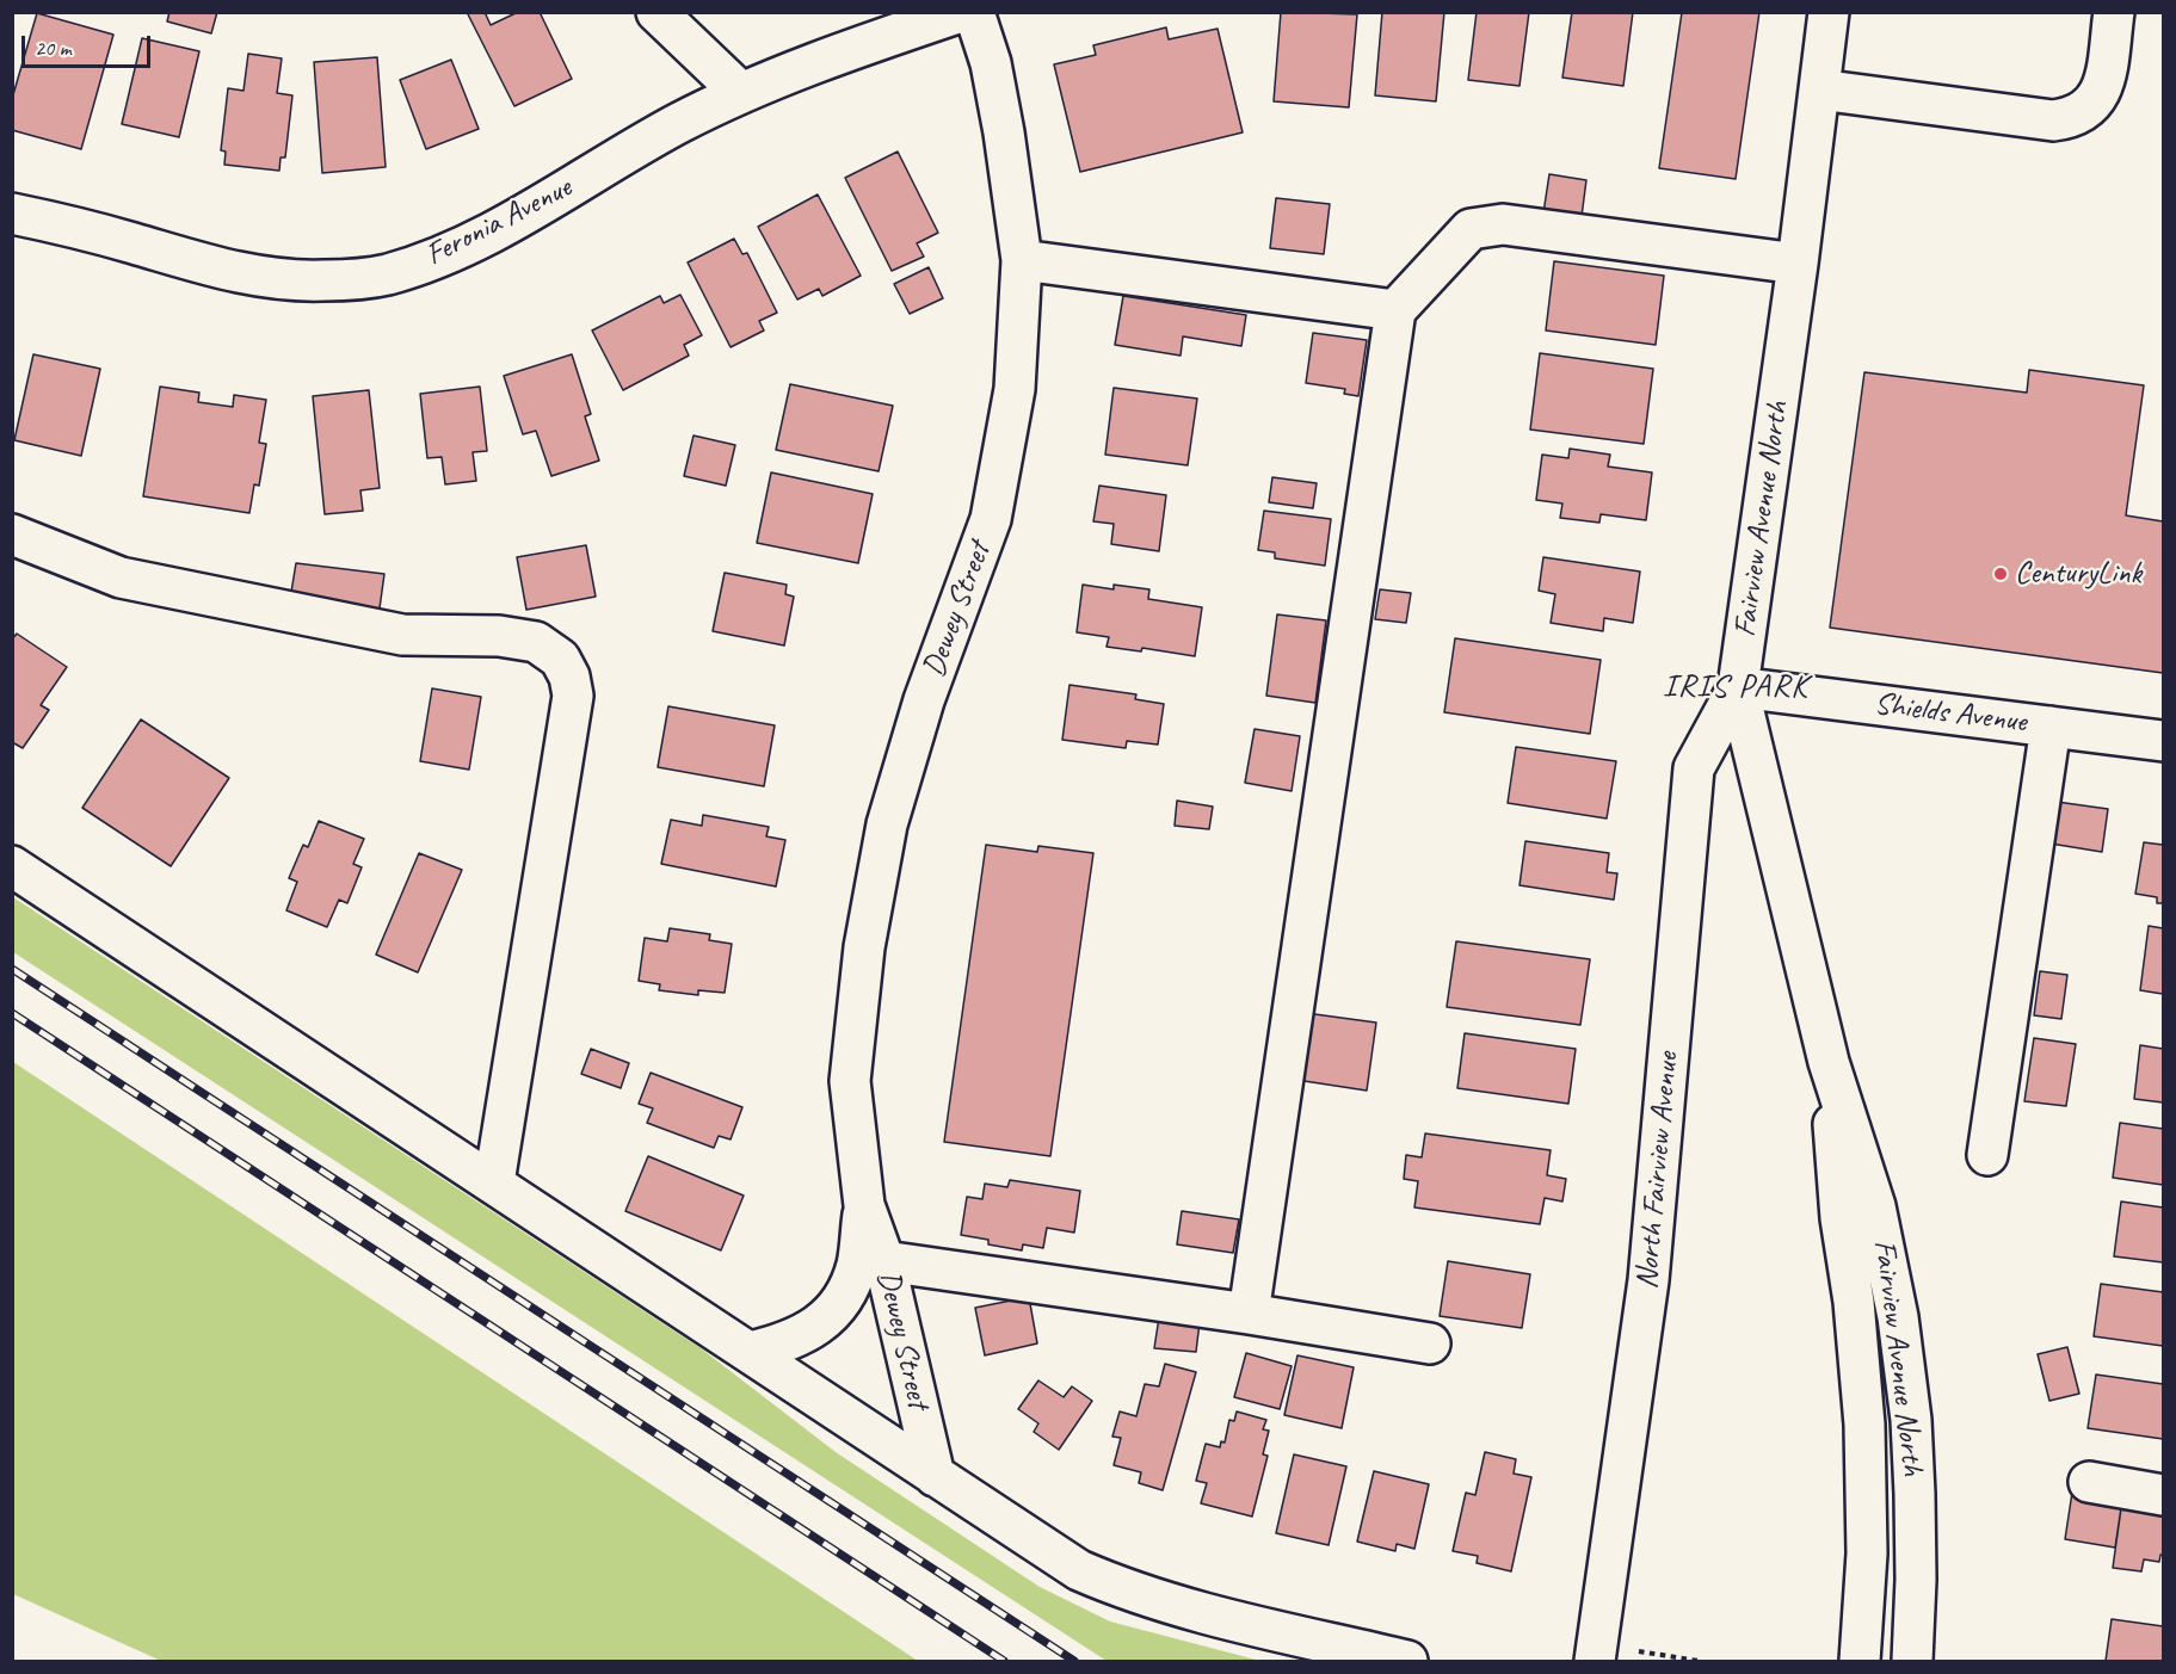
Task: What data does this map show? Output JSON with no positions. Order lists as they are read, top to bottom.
{
  "streets": {
    "street": [
      "Feronia Avenue",
      "Fairview Avenue North",
      "Dewey Street",
      "Shields Avenue",
      "North Fairview Avenue"
    ]
  },
  "crossings": [
    ["Fairview Avenue North", "Shields Avenue"],
    ["Fairview Avenue North", "North Fairview Avenue"],
    ["Shields Avenue", "North Fairview Avenue"]
  ],
  "districts": ["IRIS PARK"],
  "places": ["CenturyLink"],
  "scale_bar": "20 m"
}
